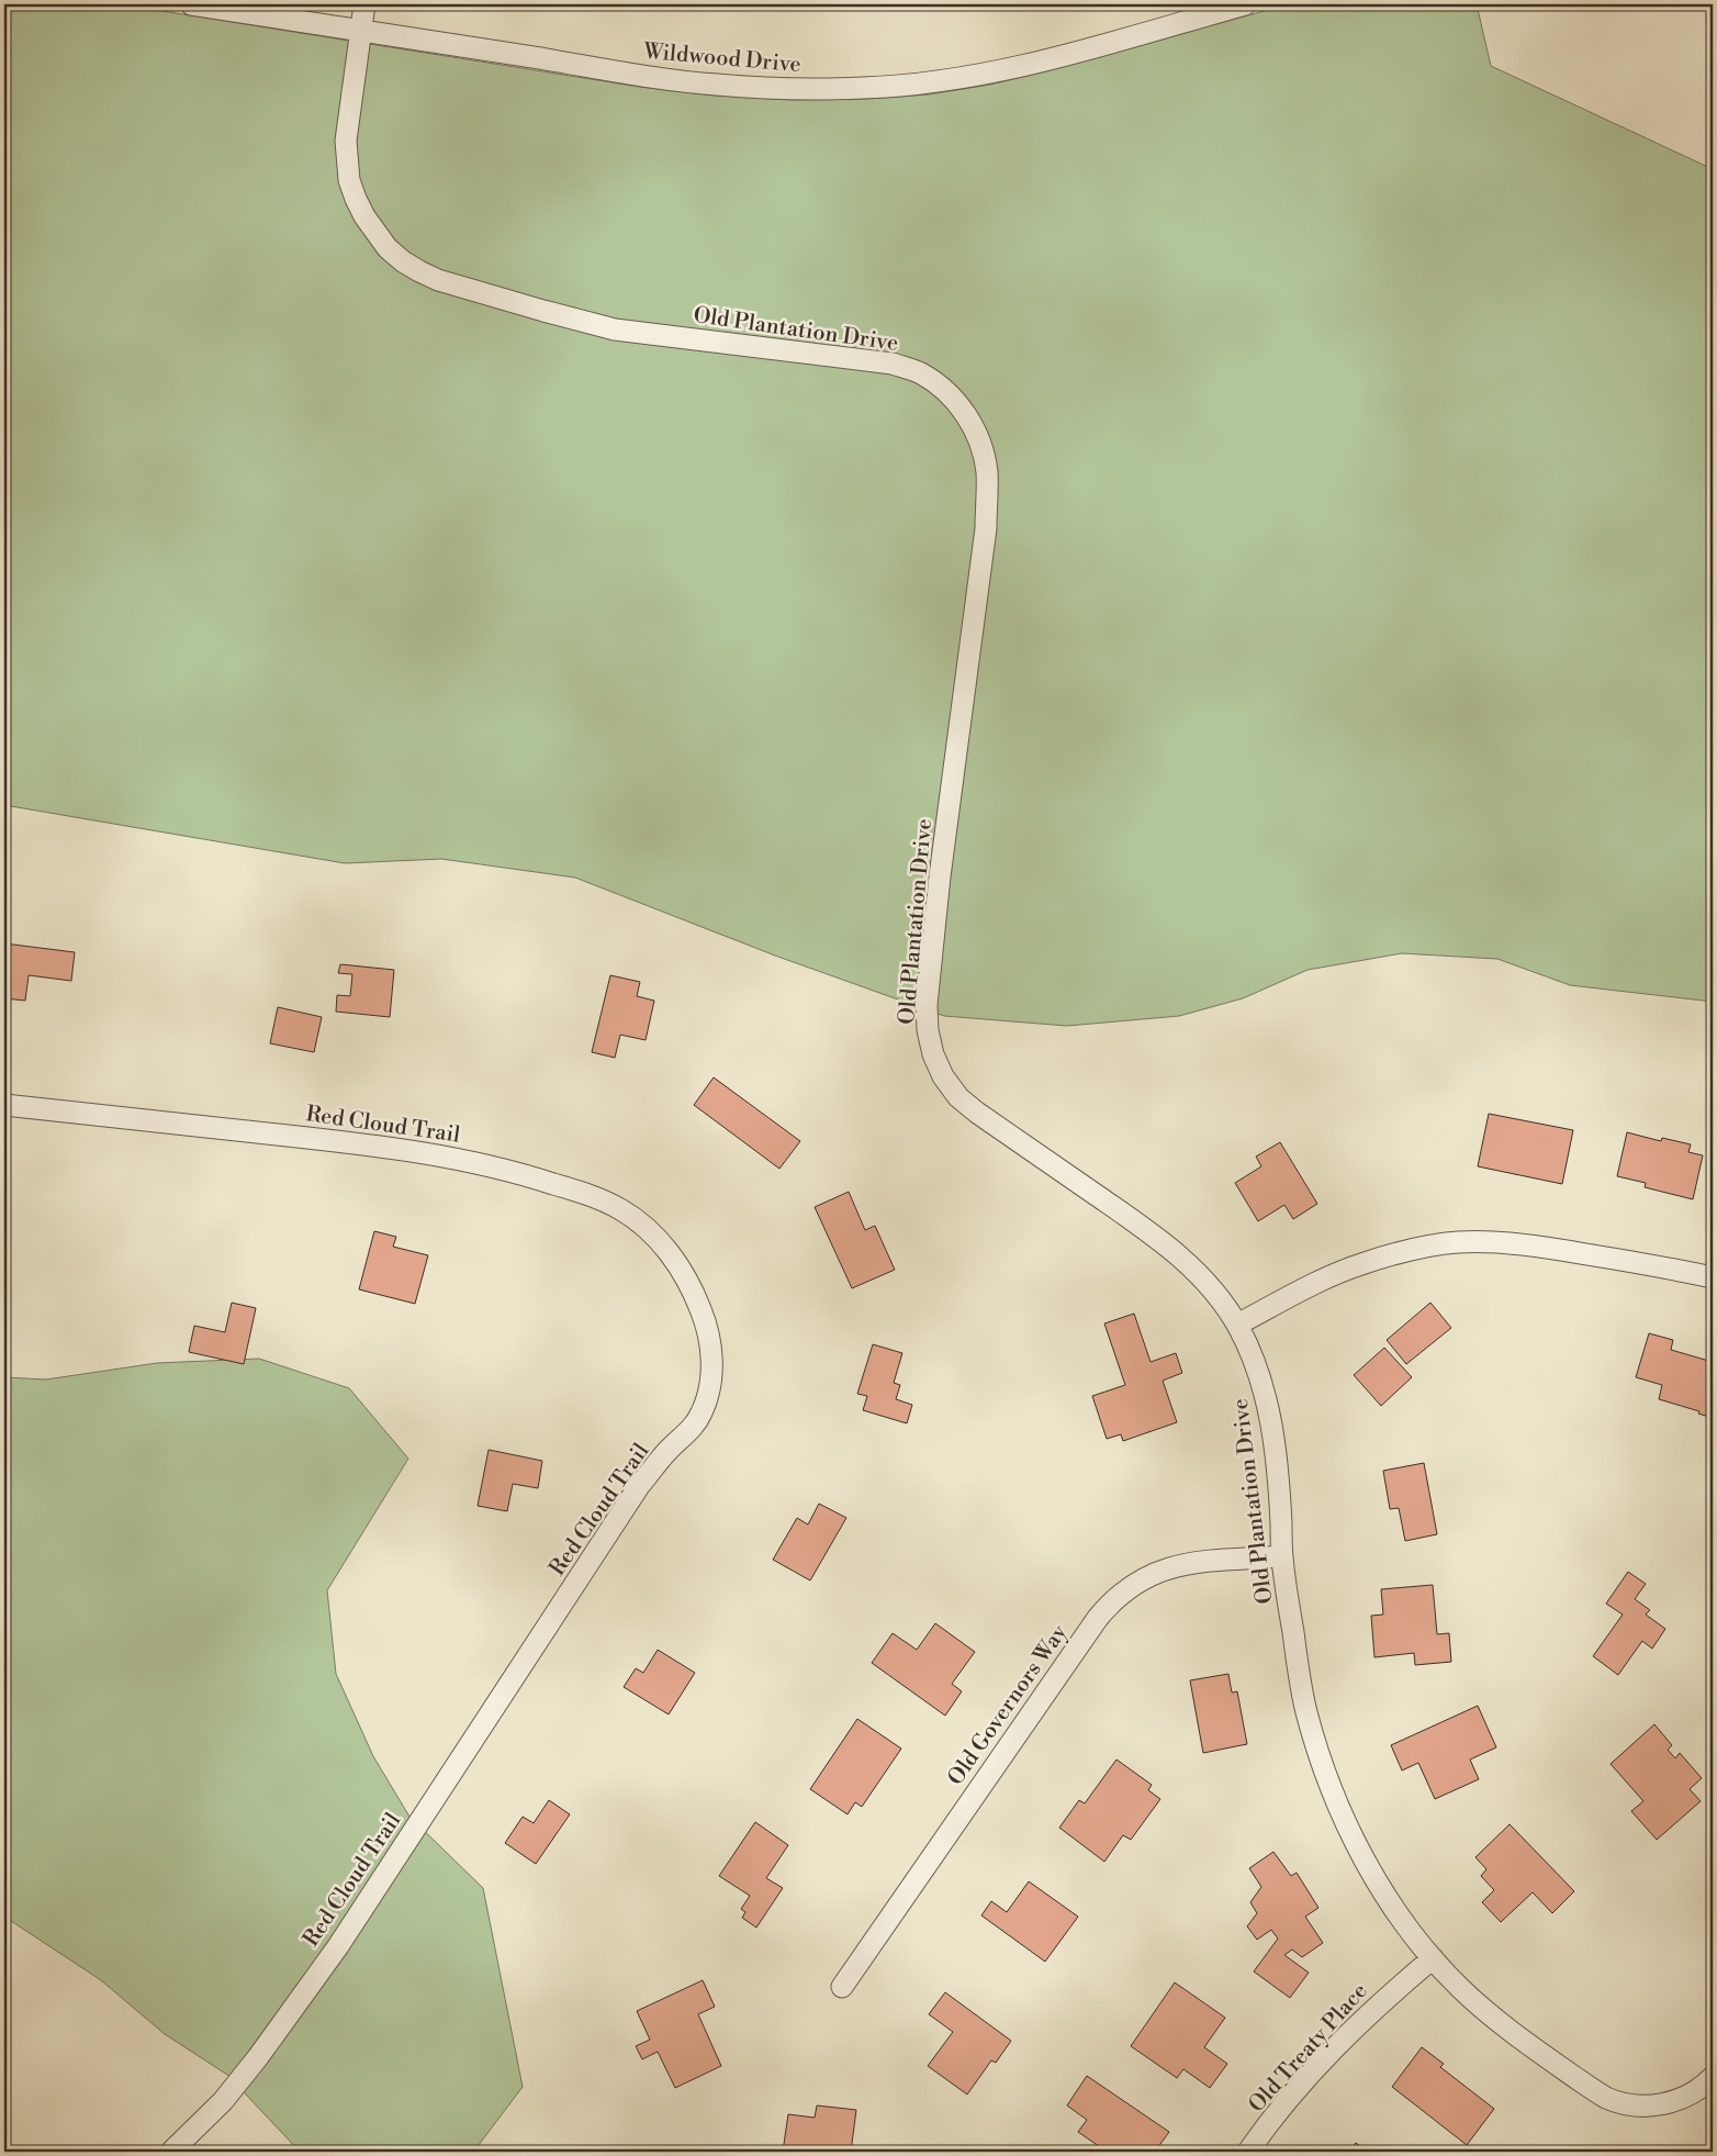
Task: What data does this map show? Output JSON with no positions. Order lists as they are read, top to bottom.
{
  "streets": {
    "street": [
      "Wildwood Drive",
      "Old Plantation Drive",
      "Red Cloud Trail",
      "Old Governors Way",
      "Old Treaty Place"
    ]
  },
  "crossings": [
    ["Wildwood Drive", "Old Plantation Drive"],
    ["Old Plantation Drive", "Old Governors Way"],
    ["Old Plantation Drive", "Old Treaty Place"]
  ]
}
